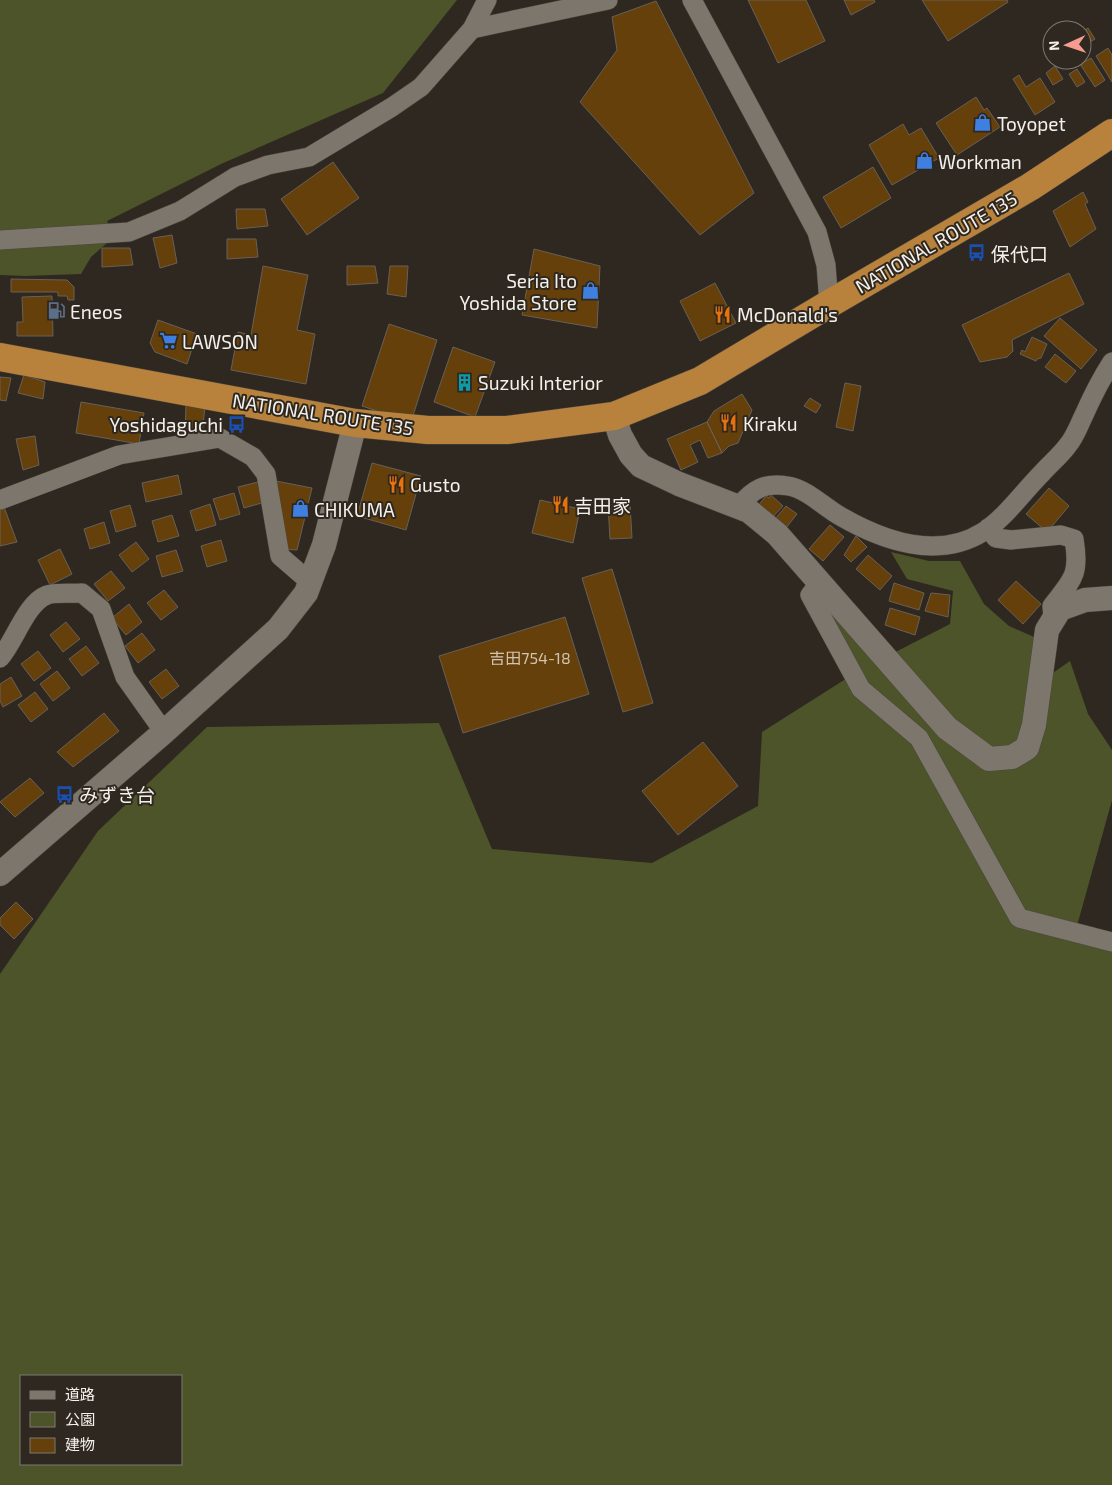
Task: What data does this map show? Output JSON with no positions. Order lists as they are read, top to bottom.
{
  "streets": {
    "highway": ["NATIONAL ROUTE 135"]
  },
  "places": {
    "shop": [
      "Toyopet",
      "Workman",
      "Seria Ito Yoshida Store",
      "CHIKUMA"
    ],
    "bus stop": ["保代口", "Yoshidaguchi", "みずき台"],
    "fuel station": ["Eneos"],
    "restaurant": [
      "McDonald's",
      "Kiraku",
      "Gusto",
      "吉田家"
    ],
    "supermarket": ["LAWSON"],
    "building": ["Suzuki Interior"]
  },
  "house_numbers": ["吉田754-18"],
  "legend": ["道路", "公園", "建物"],
  "north": "left"
}
